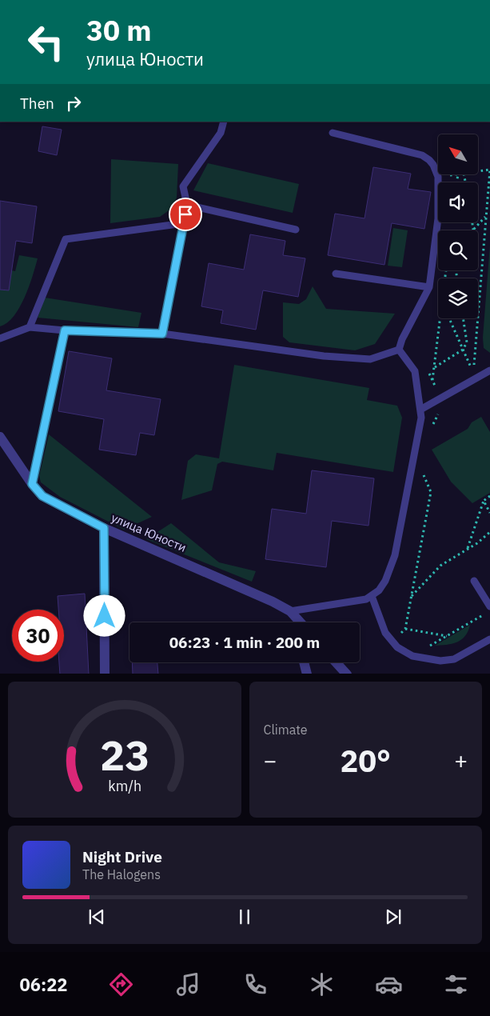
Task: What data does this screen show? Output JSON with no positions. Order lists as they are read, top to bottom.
{
  "streets": {
    "street": ["улица Юности"]
  },
  "north": "top left",
  "page": {
    "turn": ["30 m", "улица Юности"],
    "then": "Then",
    "limit": "30",
    "trip": "06:23 · 1 min · 200 m",
    "tile": "Climate",
    "heat": ["−", "20°", "+"],
    "song": ["Night Drive", "The Halogens"],
    "tabs": "06:22",
    "gauge": ["23", "km/h"]
  }
}
